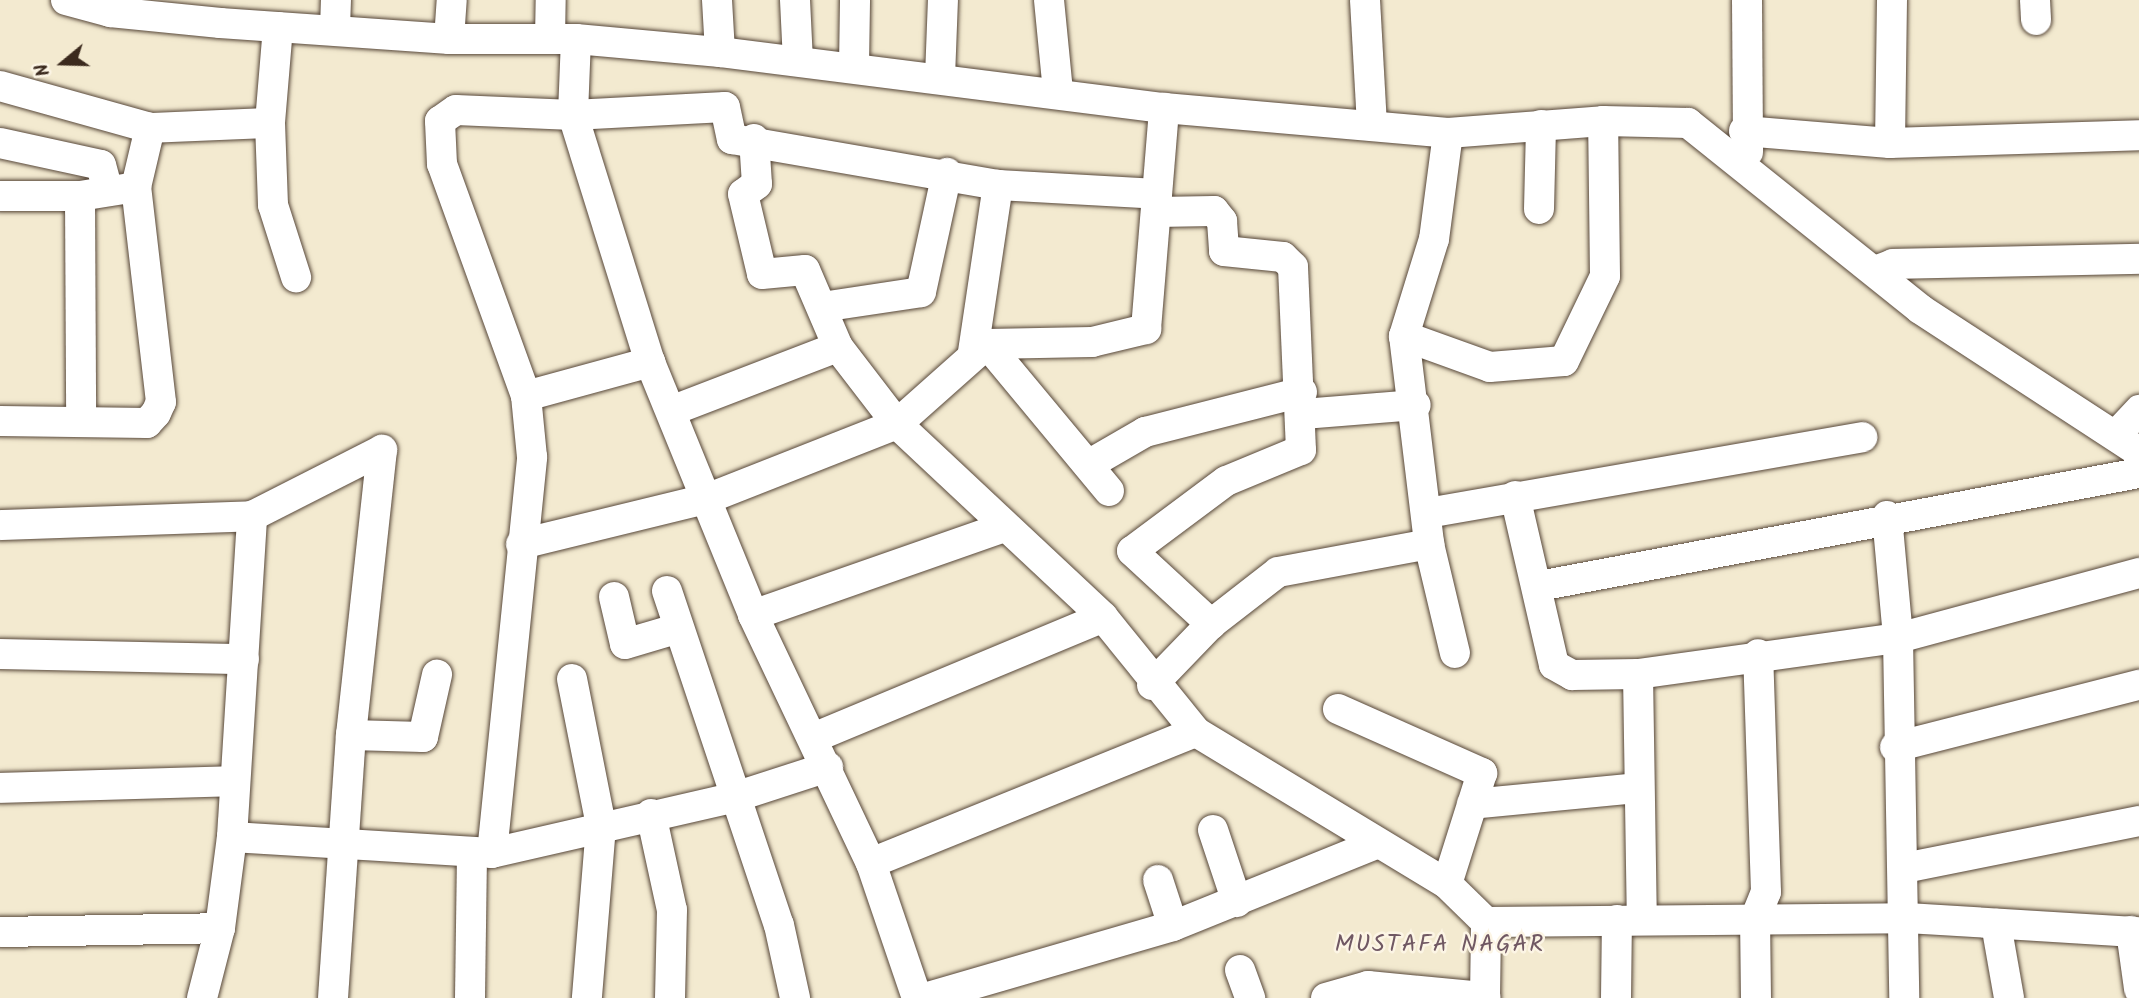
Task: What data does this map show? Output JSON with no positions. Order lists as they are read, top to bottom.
{
  "districts": ["MUSTAFA NAGAR"],
  "north": "left"
}
